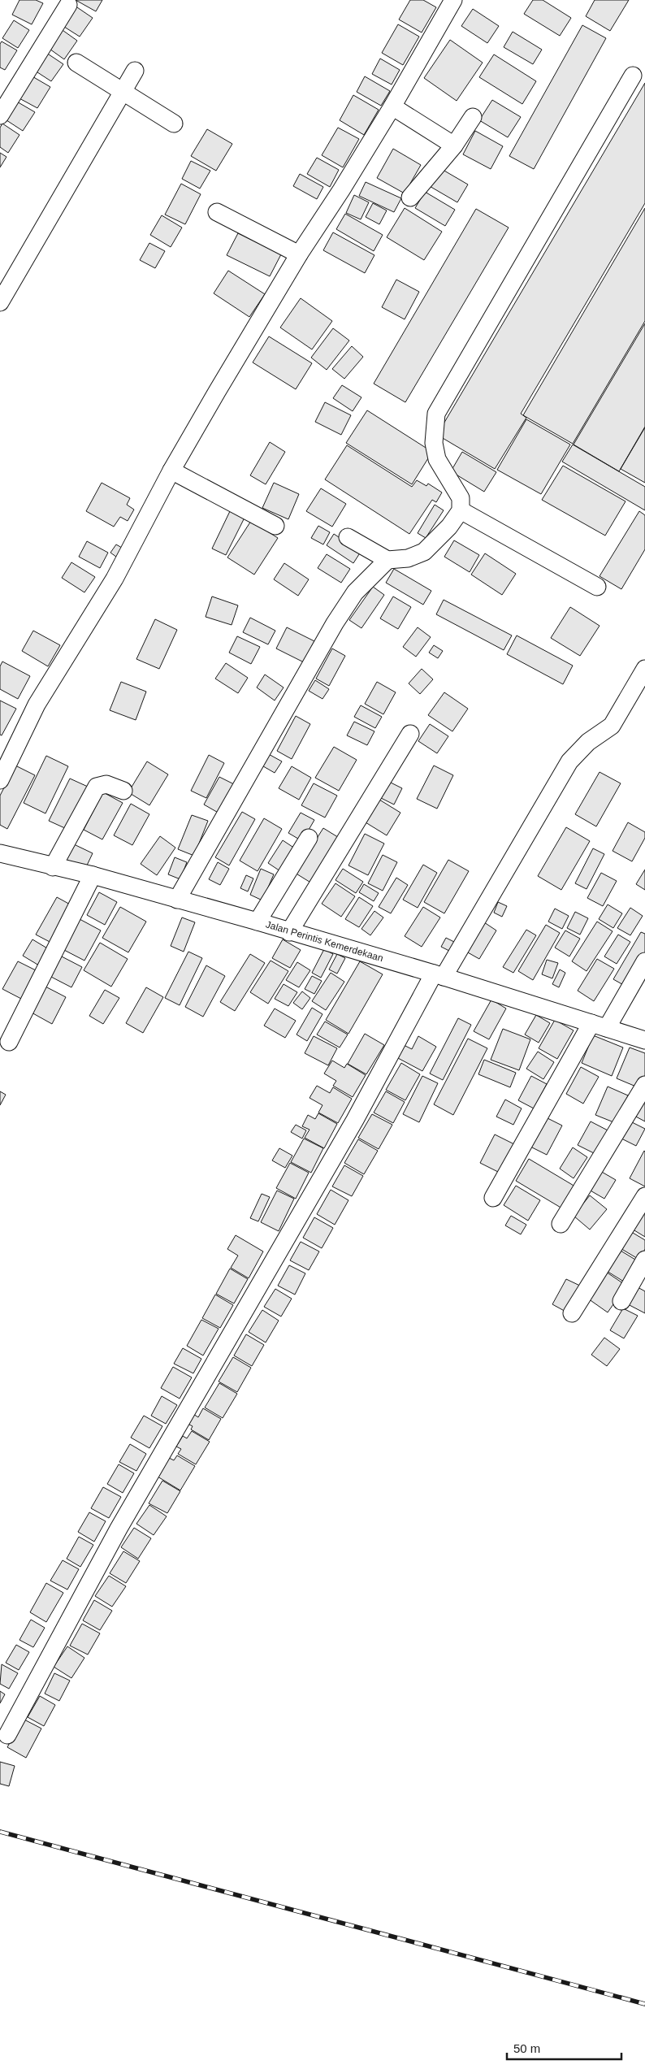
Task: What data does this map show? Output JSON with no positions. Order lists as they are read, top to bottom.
{
  "streets": {
    "street": ["Jalan Perintis Kemerdekaan"]
  },
  "scale_bar": "50 m"
}
